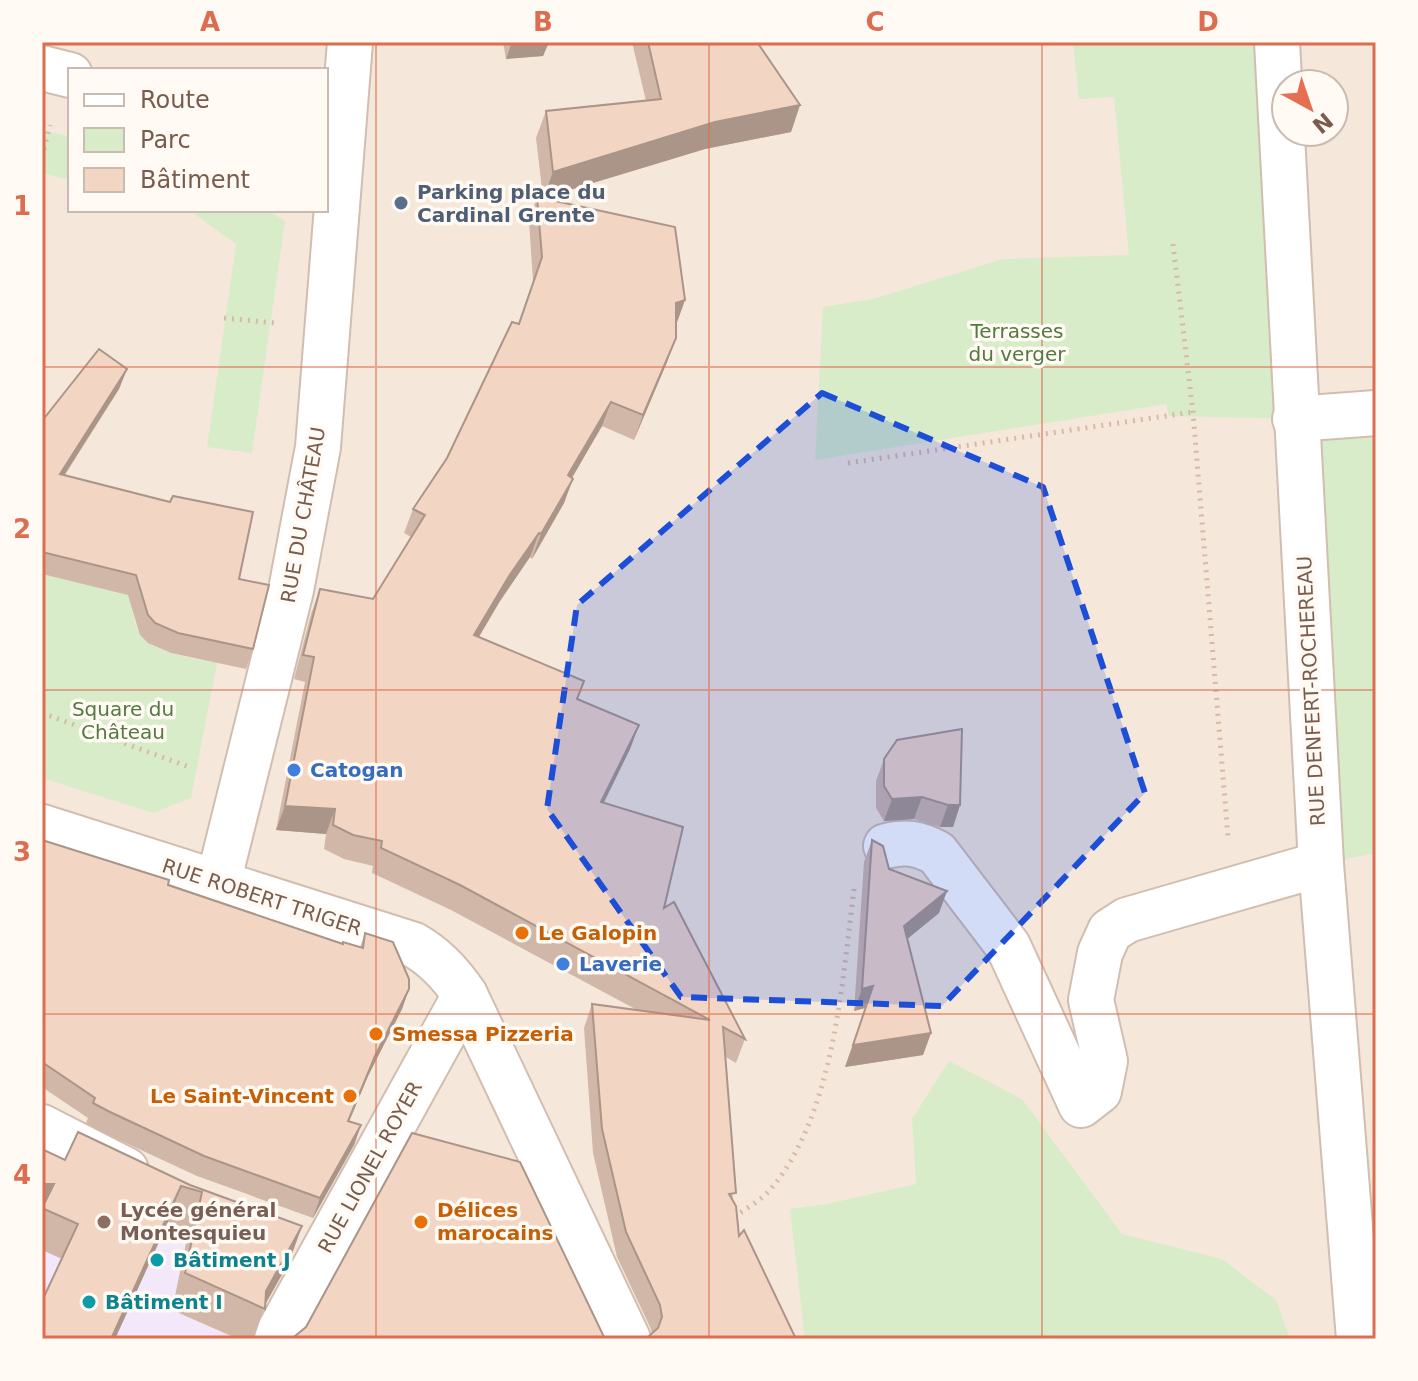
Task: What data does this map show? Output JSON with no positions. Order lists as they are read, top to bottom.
{
  "streets": {
    "street": [
      "RUE DU CHÂTEAU",
      "RUE DENFERT-ROCHEREAU",
      "RUE ROBERT TRIGER",
      "RUE LIONEL ROYER"
    ]
  },
  "crossings": [
    ["RUE DU CHÂTEAU", "RUE ROBERT TRIGER"],
    ["RUE ROBERT TRIGER", "RUE LIONEL ROYER"]
  ],
  "parks": ["Terrasses du verger", "Square du Château"],
  "places": [
    "Parking place du Cardinal Grente",
    "Catogan",
    "Le Galopin",
    "Laverie",
    "Smessa Pizzeria",
    "Le Saint-Vincent",
    "Lycée général Montesquieu",
    "Délices marocains",
    "Bâtiment J",
    "Bâtiment I"
  ],
  "legend": ["Route", "Parc", "Bâtiment"],
  "north": "bottom right",
  "grid": {
    "columns": [
      "A",
      "B",
      "C",
      "D"
    ],
    "rows": [
      "1",
      "2",
      "3",
      "4"
    ]
  }
}
